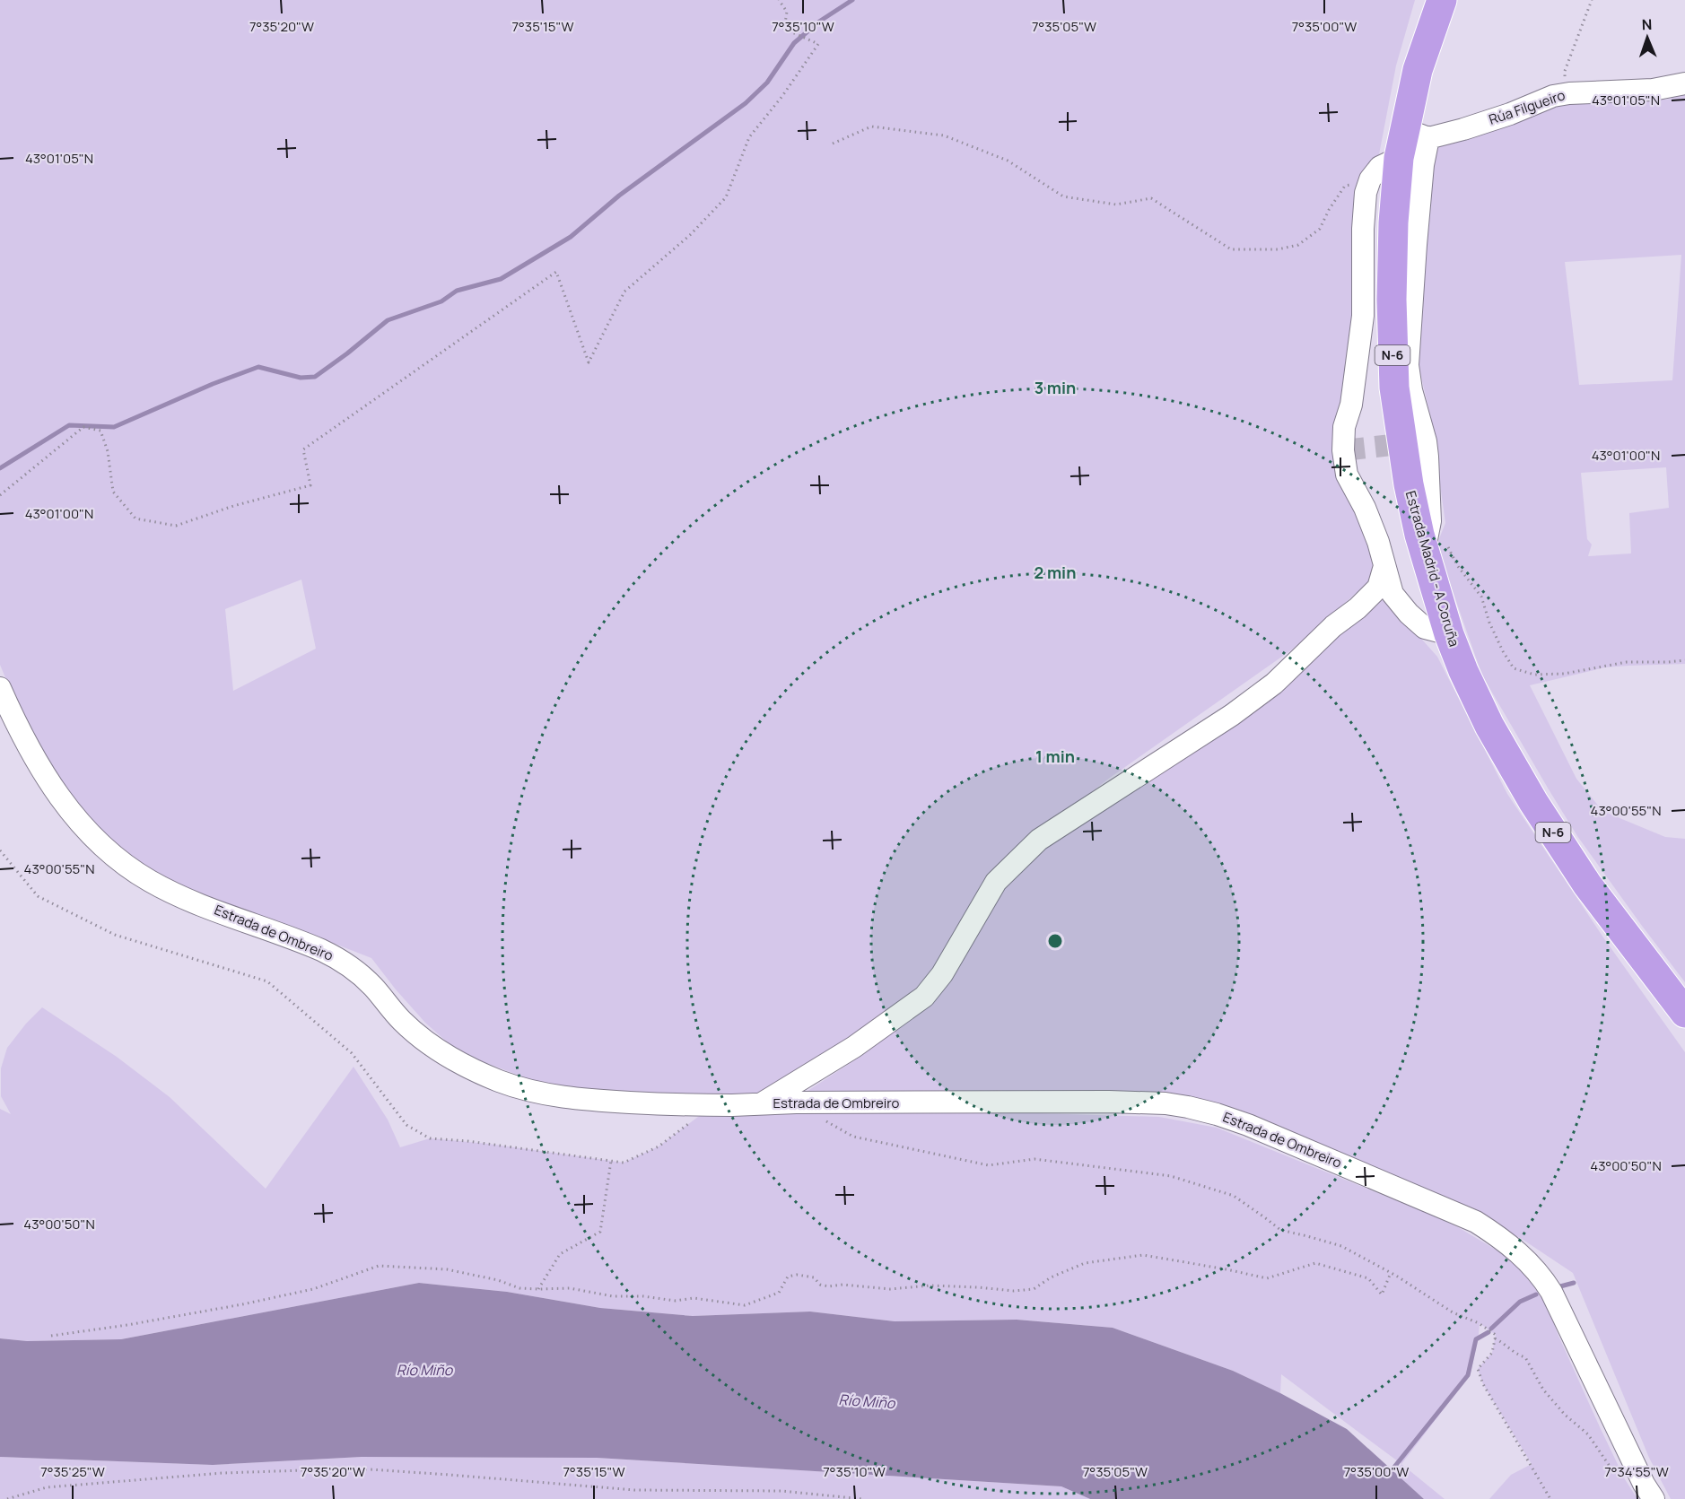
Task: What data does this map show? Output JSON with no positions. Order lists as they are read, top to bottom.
{
  "streets": {
    "highway": ["N-6", "Estrada Madrid - A Coruña"],
    "street": ["Rúa Filgueiro", "Estrada de Ombreiro"]
  },
  "crossings": [
    ["Rúa Filgueiro", "Estrada Madrid - A Coruña"]
  ],
  "water": ["Río Miño"],
  "north": "top",
  "coordinates": [
    "7°35'20\"W",
    "7°35'15\"W",
    "7°35'10\"W",
    "7°35'05\"W",
    "7°35'00\"W",
    "43°01'05\"N",
    "43°01'00\"N",
    "43°00'55\"N",
    "43°00'50\"N",
    "7°35'25\"W",
    "7°34'55\"W"
  ],
  "rings": ["3 min", "2 min", "1 min"]
}
